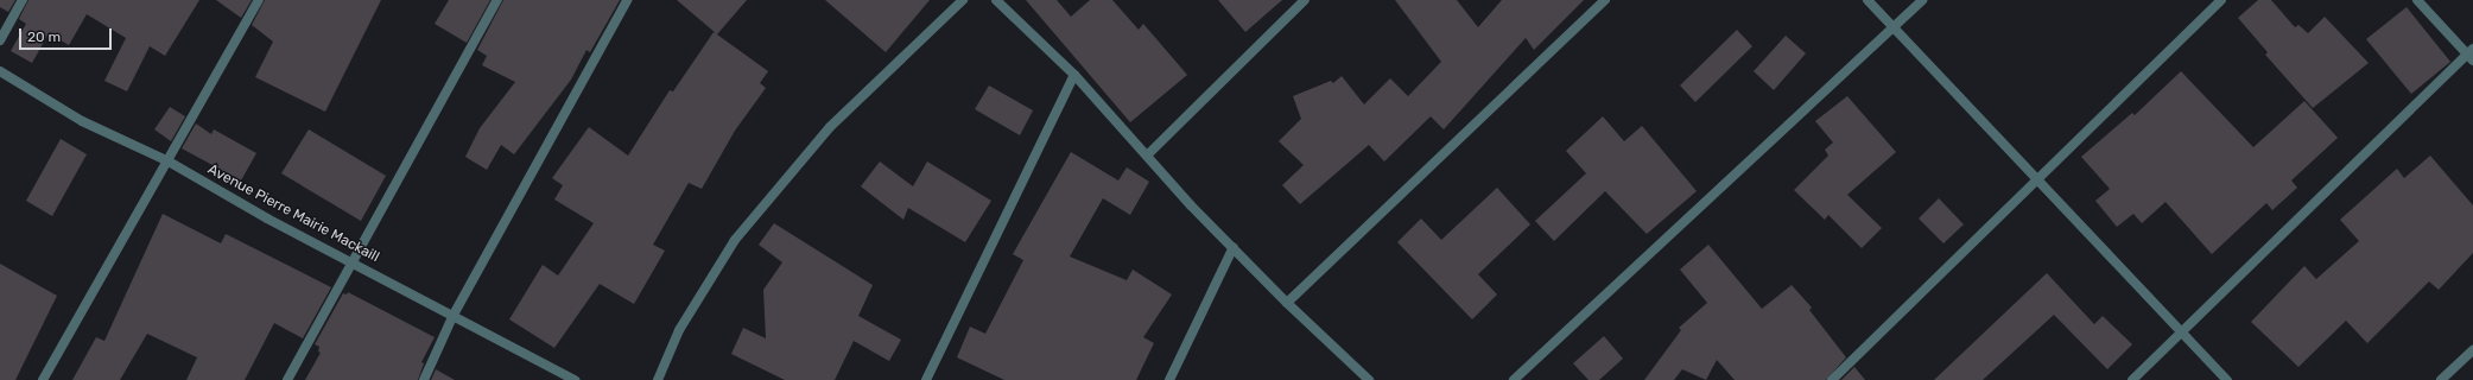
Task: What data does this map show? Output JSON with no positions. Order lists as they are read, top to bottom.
{
  "streets": {
    "street": ["Avenue Pierre Mairie Mackaill"]
  },
  "scale_bar": "20 m"
}
